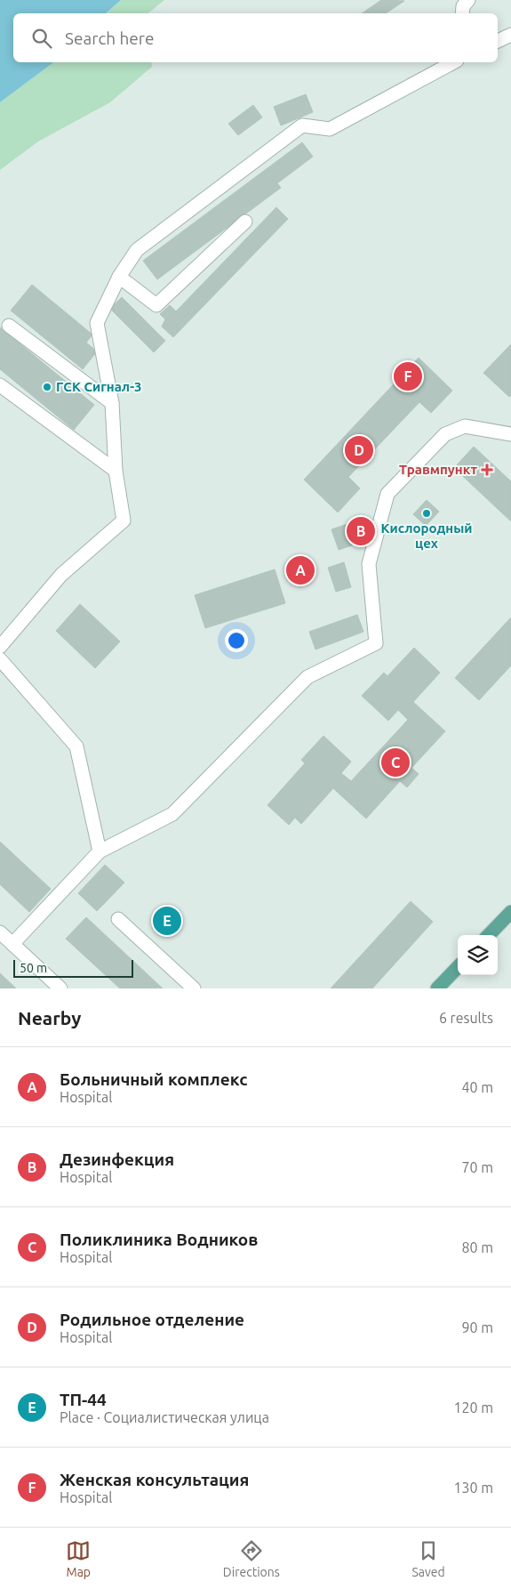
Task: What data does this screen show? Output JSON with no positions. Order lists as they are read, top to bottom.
{
  "places": {
    "other": ["ГСК Сигнал-3", "Кислородный цех"],
    "health": ["Травмпункт"]
  },
  "scale_bar": "50 m",
  "page": {
    "search": "Search here",
    "pins": [
      "F",
      "D",
      "B",
      "A",
      "C",
      "E"
    ],
    "scale": "50 m",
    "heading": ["Nearby", "6 results"],
    "list": [
      {
        "mark": "A",
        "name": "Больничный комплекс",
        "note": "Hospital",
        "value": "40 m"
      },
      {
        "mark": "B",
        "name": "Дезинфекция",
        "note": "Hospital",
        "value": "70 m"
      },
      {
        "mark": "C",
        "name": "Поликлиника Водников",
        "note": "Hospital",
        "value": "80 m"
      },
      {
        "mark": "D",
        "name": "Родильное отделение",
        "note": "Hospital",
        "value": "90 m"
      },
      {
        "mark": "E",
        "name": "ТП-44",
        "note": "Place · Социалистическая улица",
        "value": "120 m"
      },
      {
        "mark": "F",
        "name": "Женская консультация",
        "note": "Hospital",
        "value": "130 m"
      }
    ],
    "nav": ["Map", "Directions", "Saved"]
  }
}
